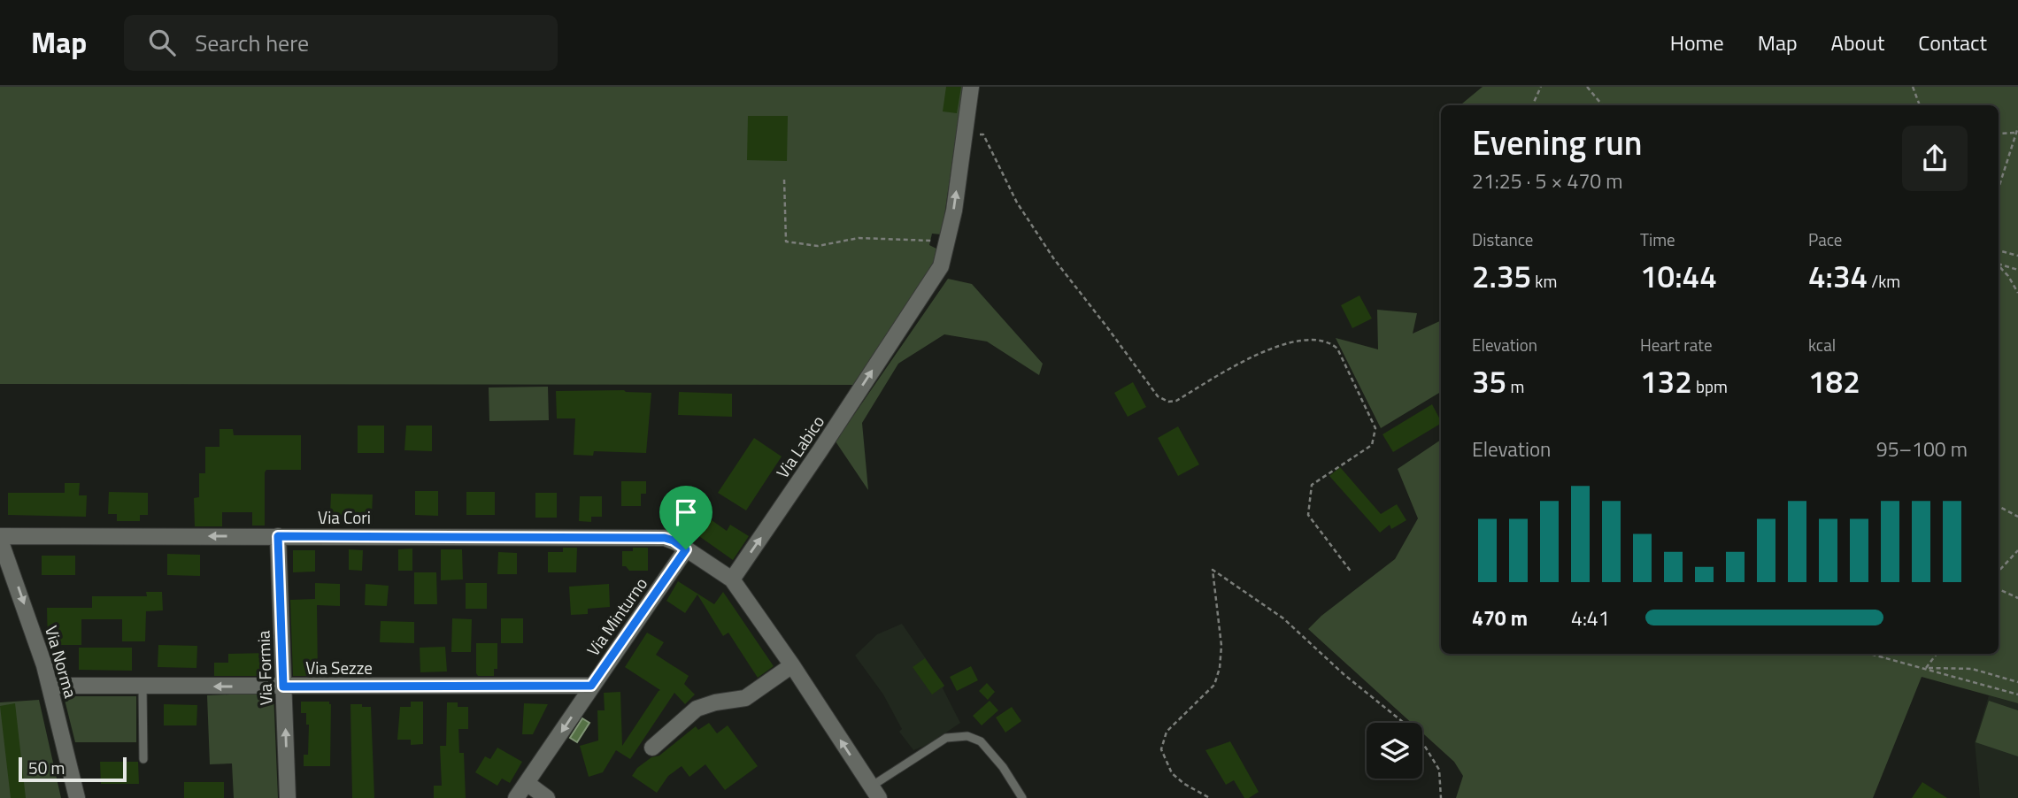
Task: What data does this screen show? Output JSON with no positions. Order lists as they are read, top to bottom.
{
  "streets": {
    "street": [
      "Via Labico",
      "Via Cori",
      "Via Minturno",
      "Via Norma",
      "Via Formia",
      "Via Sezze"
    ]
  },
  "crossings": [
    ["Via Labico", "Via Cori"],
    ["Via Cori", "Via Minturno"],
    ["Via Cori", "Via Norma"],
    ["Via Cori", "Via Formia"],
    ["Via Minturno", "Via Sezze"],
    ["Via Norma", "Via Sezze"],
    ["Via Formia", "Via Sezze"]
  ],
  "one_way": [
    "Via Labico",
    "Via Cori",
    "Via Minturno",
    "Via Norma",
    "Via Formia"
  ],
  "scale_bar": "50 m",
  "page": {
    "header": "Map",
    "search": "Search here",
    "nav": [
      "Home",
      "Map",
      "About",
      "Contact"
    ],
    "heading": ["Evening run", "21:25 · 5 × 470 m"],
    "stats": [
      ["Distance", "2.35 km"],
      ["Time", "10:44"],
      ["Pace", "4:34 /km"],
      ["Elevation", "35 m"],
      ["Heart rate", "132 bpm"],
      ["kcal", "182"]
    ],
    "chart": ["Elevation", "95–100 m"],
    "list": [
      {
        "name": "470 m",
        "note": "4:41"
      }
    ],
    "scale": "50 m"
  }
}
